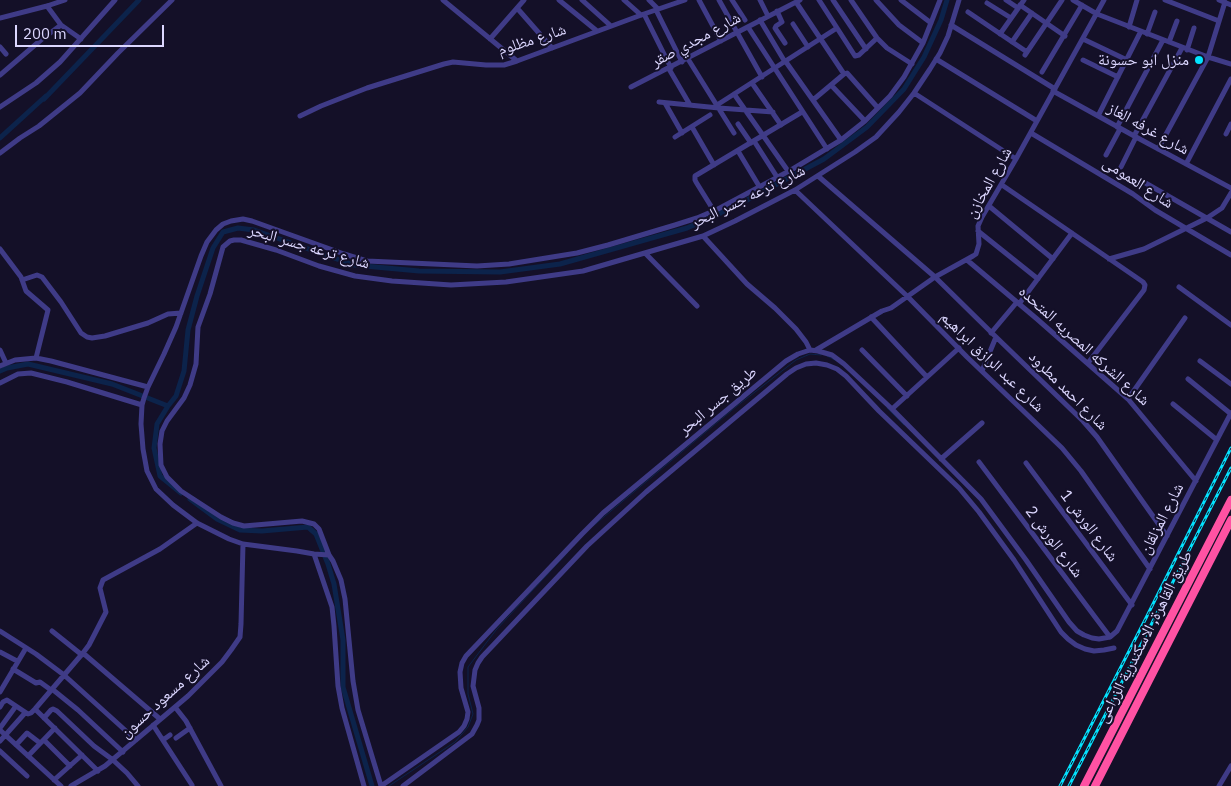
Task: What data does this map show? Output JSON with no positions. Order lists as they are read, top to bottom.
{
  "streets": {
    "highway": ["طريق القاهرة, الاسكندرية الزراعى"],
    "street": [
      "شارع مظلوم",
      "شارع مجدي صقر",
      "شارع غرفه الغاز",
      "شارع المخازن",
      "شارع العمومى",
      "شارع ترعه جسر البحر",
      "شارع الشركه المصريه المتحده",
      "شارع عبد الرازق ابراهيم",
      "شارع احمد مطرود",
      "طريق جسر البحر",
      "شارع المزلقان",
      "شارع الورش 1",
      "شارع الورش 2",
      "شارع مسعود حسون"
    ]
  },
  "crossings": [
    ["شارع غرفه الغاز", "شارع المخازن"],
    ["شارع غرفه الغاز", "شارع ترعه جسر البحر"],
    ["شارع المخازن", "شارع العمومى"],
    ["شارع المخازن", "شارع الشركه المصريه المتحده"],
    ["شارع ترعه جسر البحر", "شارع عبد الرازق ابراهيم"],
    ["شارع ترعه جسر البحر", "شارع احمد مطرود"],
    ["شارع ترعه جسر البحر", "طريق جسر البحر"],
    ["شارع ترعه جسر البحر", "شارع مسعود حسون"],
    ["شارع الشركه المصريه المتحده", "شارع المزلقان"],
    ["شارع عبد الرازق ابراهيم", "شارع المزلقان"],
    ["شارع احمد مطرود", "شارع المزلقان"],
    ["شارع المزلقان", "شارع الورش 1"],
    ["شارع المزلقان", "شارع الورش 2"]
  ],
  "places": ["منزل ابو حسونة"],
  "scale_bar": "200 m"
}
